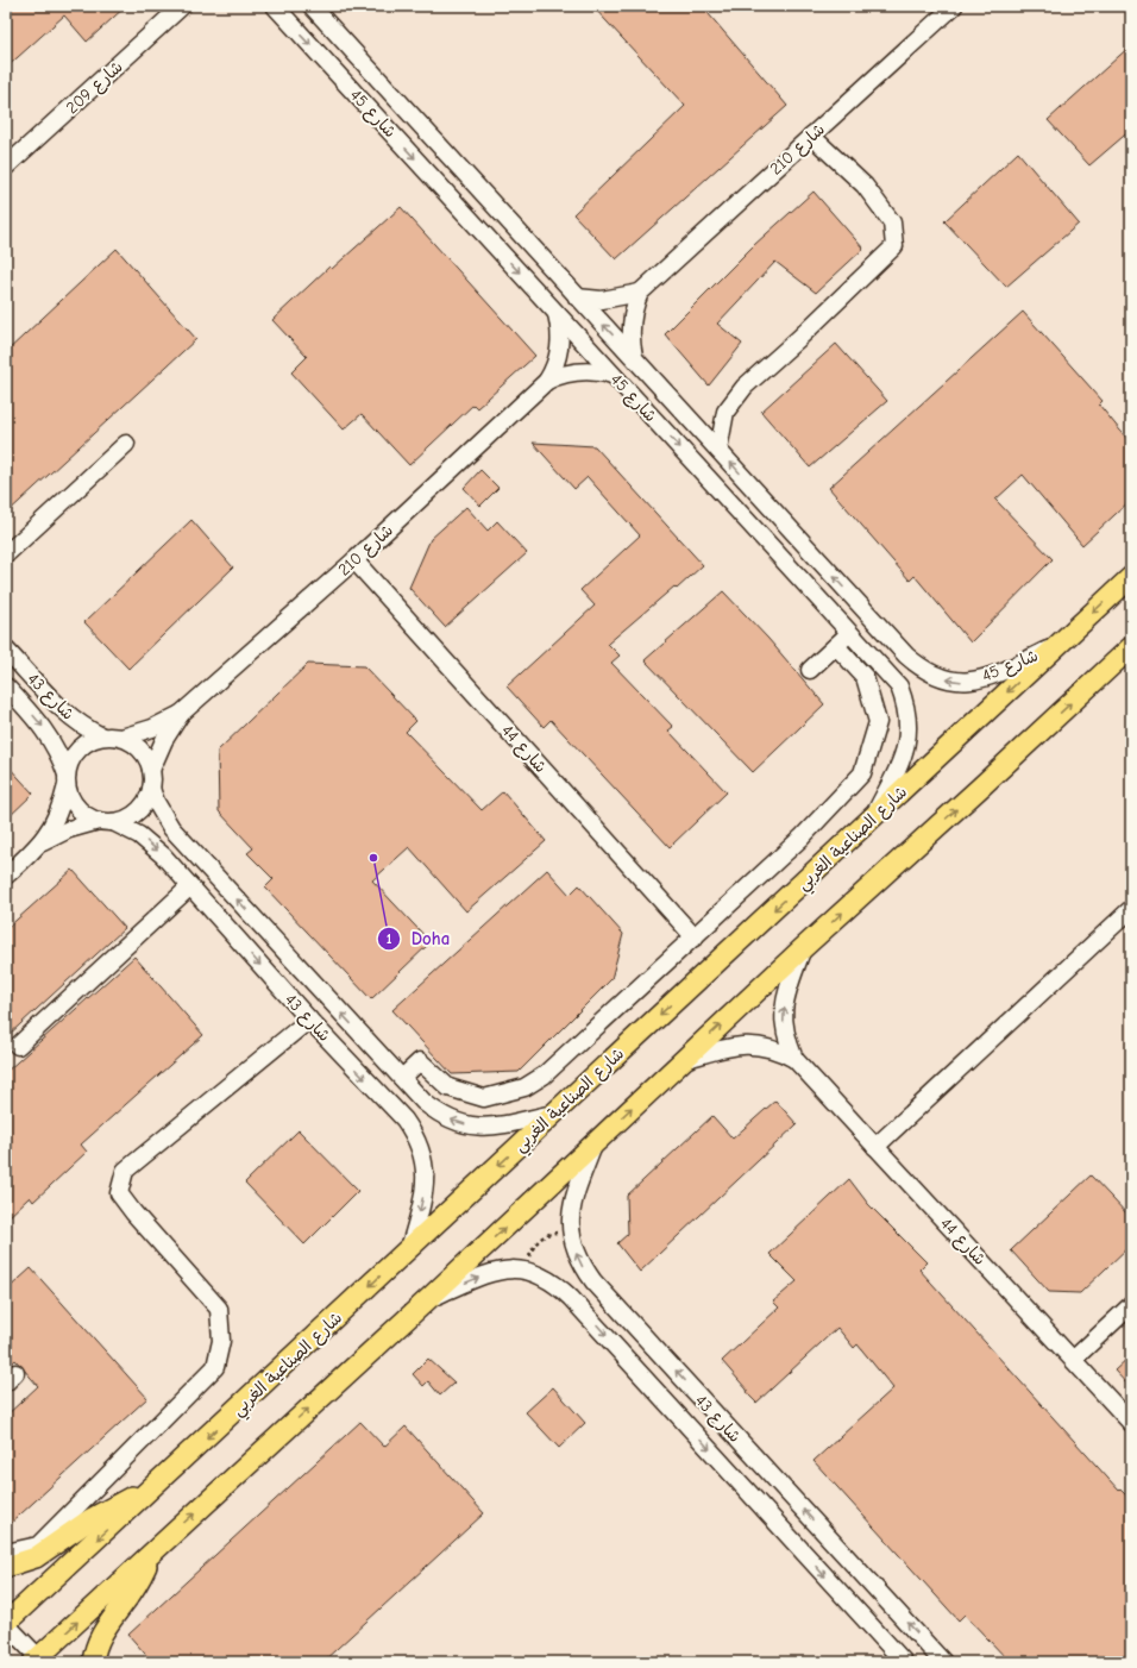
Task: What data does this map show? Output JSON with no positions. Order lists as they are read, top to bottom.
{
  "streets": {
    "main road": ["شارع الصناعية الغربي"],
    "street": [
      "شارع 209",
      "شارع 45",
      "شارع 210",
      "شارع 43",
      "شارع 44"
    ]
  },
  "crossings": [
    ["شارع 45", "شارع 210"],
    ["شارع 45", "شارع الصناعية الغربي"],
    ["شارع 210", "شارع 43"],
    ["شارع 210", "شارع 44"],
    ["شارع 43", "شارع الصناعية الغربي"]
  ],
  "places": ["Doha"]
}
